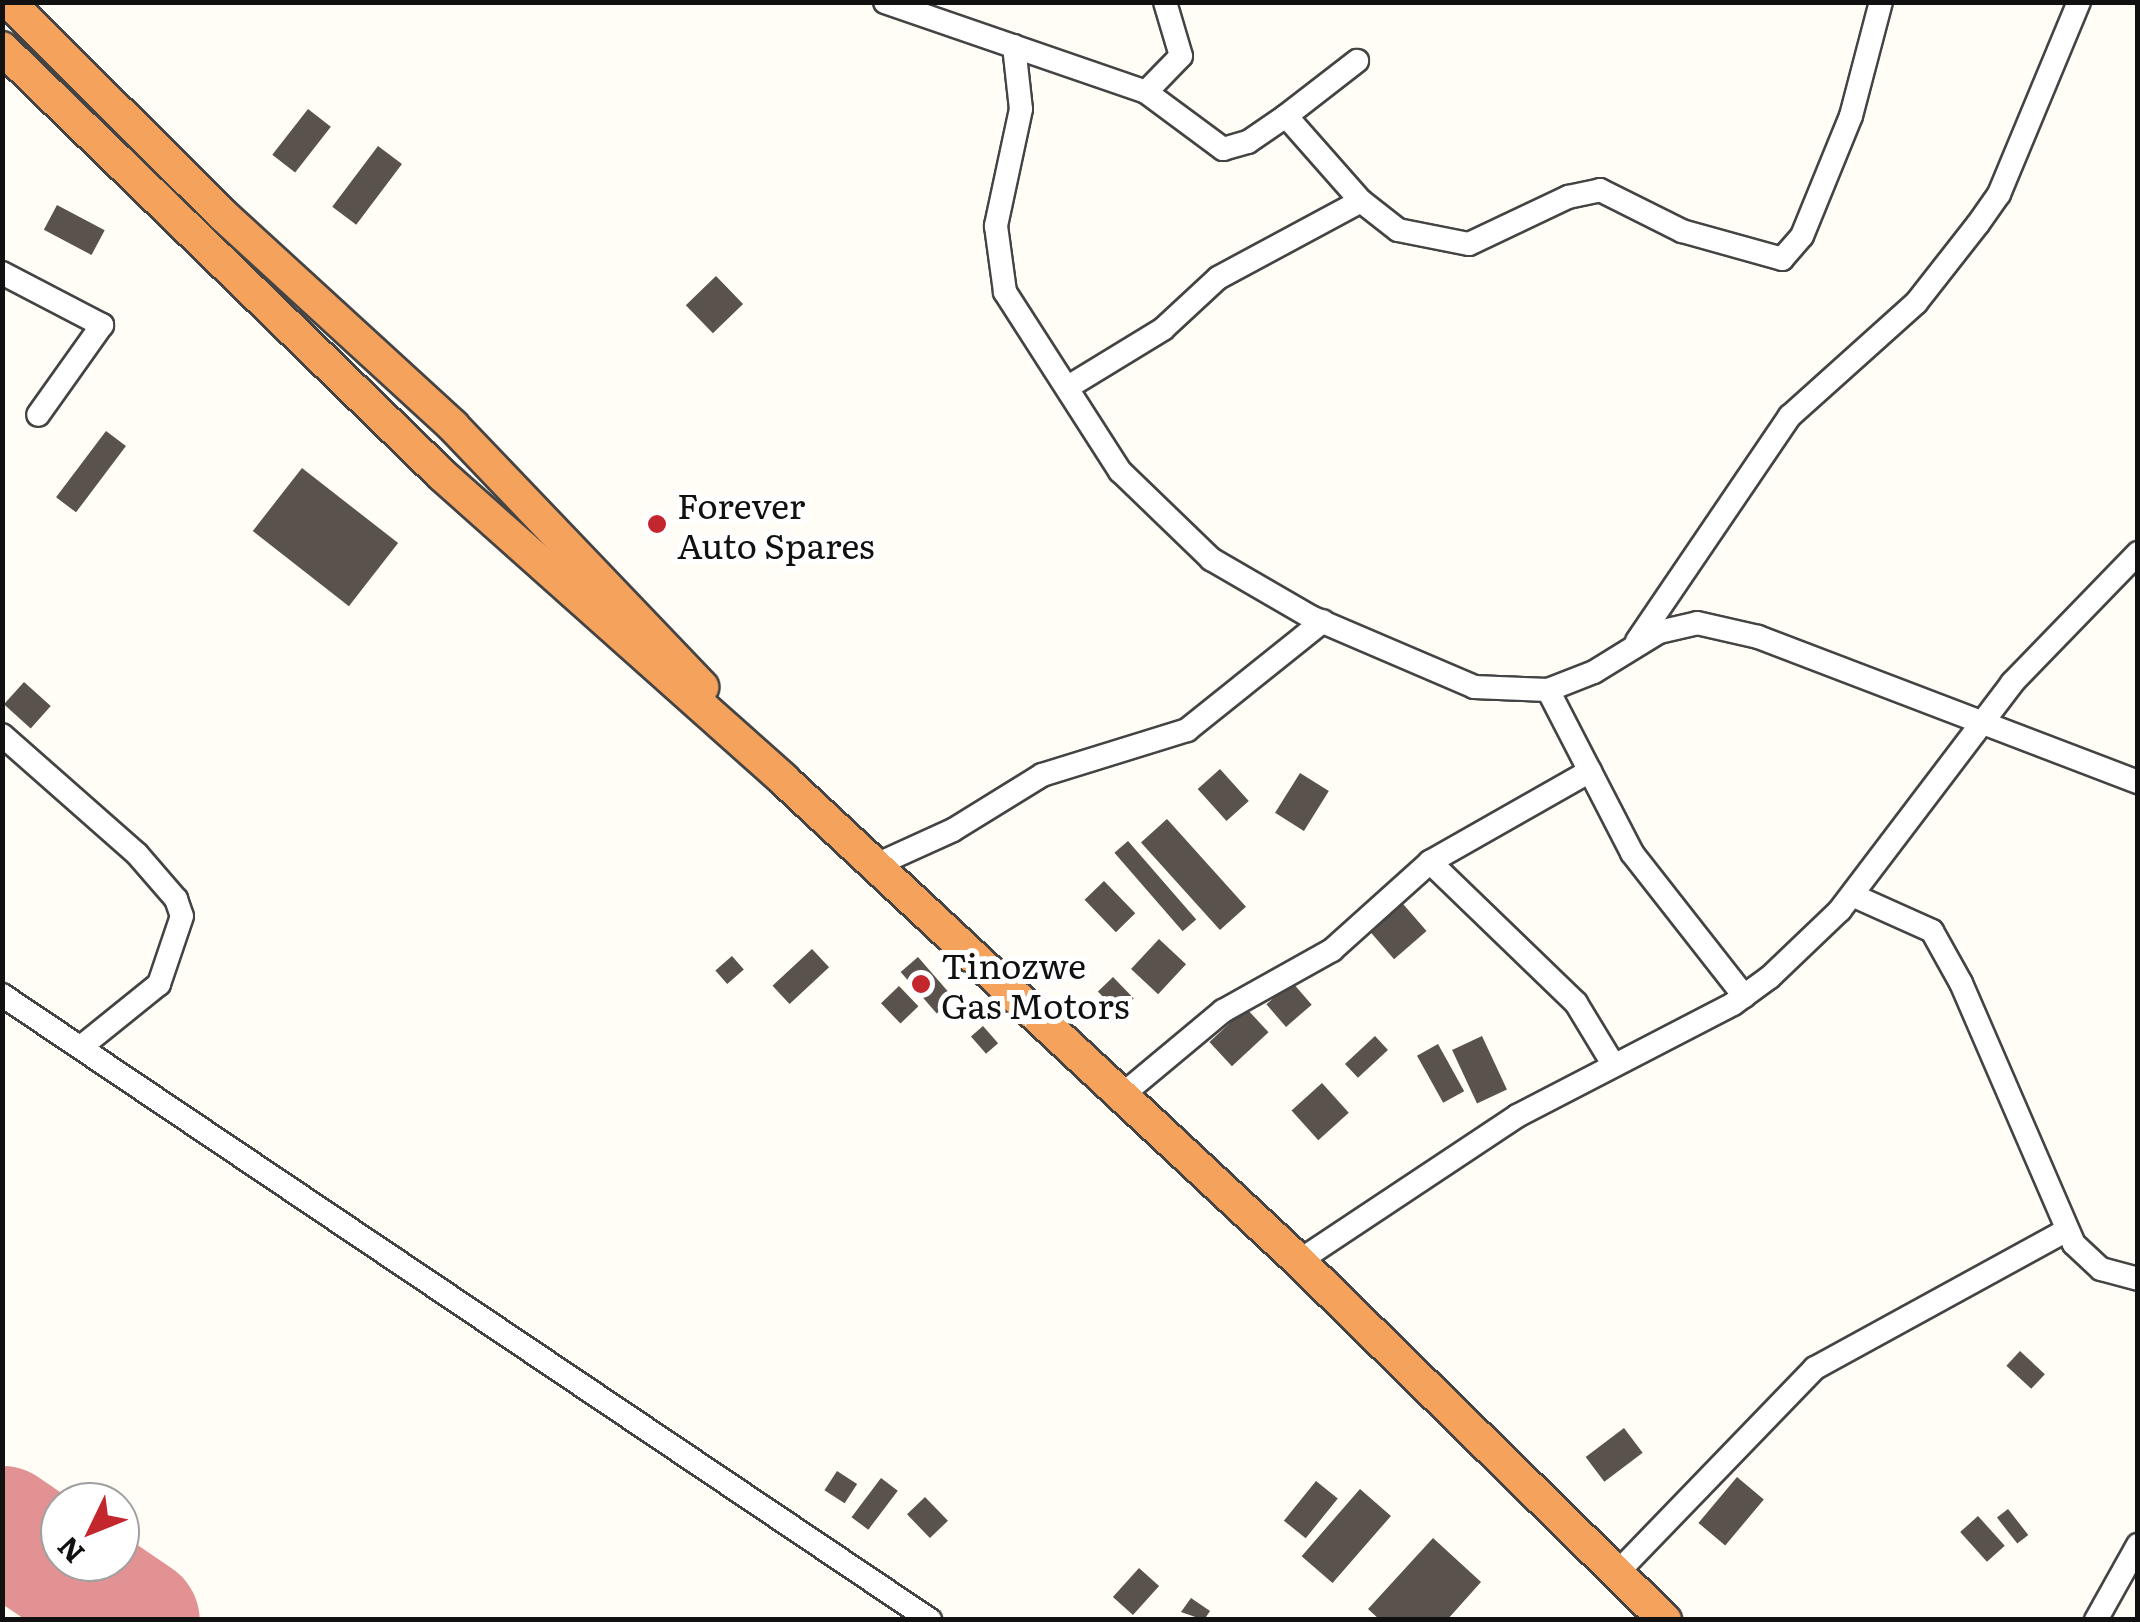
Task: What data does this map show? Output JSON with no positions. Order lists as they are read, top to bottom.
{
  "places": ["Forever Auto Spares", "Tinozwe Gas Motors"],
  "north": "bottom left"
}
